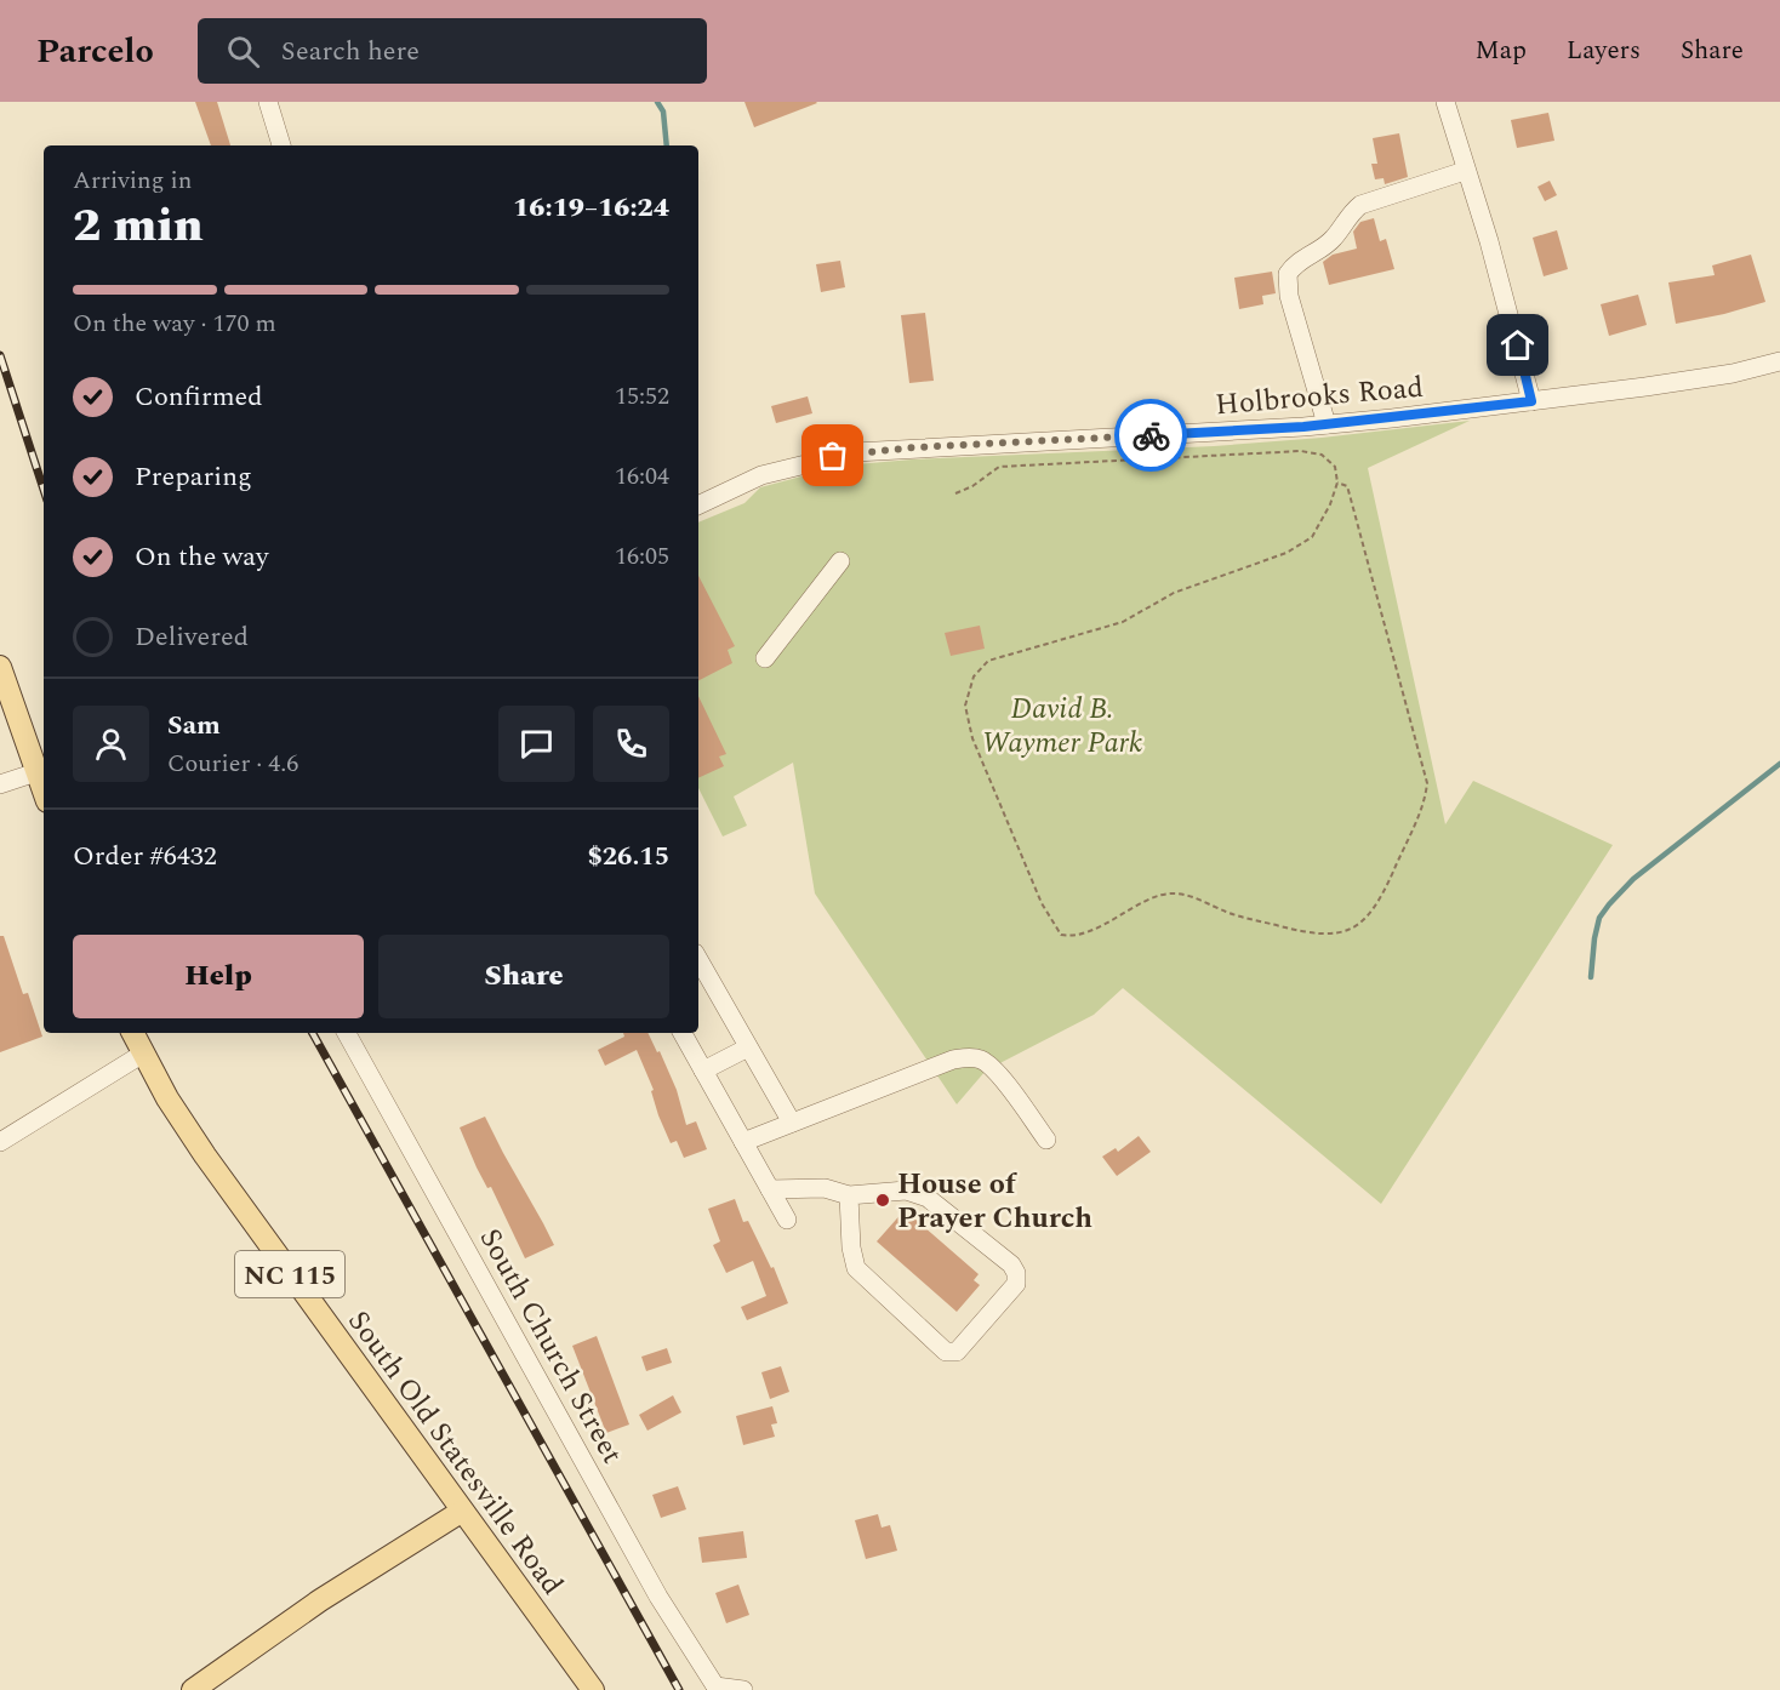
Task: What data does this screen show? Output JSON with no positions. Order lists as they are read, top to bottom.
{
  "streets": {
    "main road": ["NC 115", "South Old Statesville Road"],
    "street": ["Holbrooks Road", "South Church Street"]
  },
  "parks": ["David B. Waymer Park"],
  "places": ["House of Prayer Church"],
  "page": {
    "header": "Parcelo",
    "search": "Search here",
    "nav": ["Map", "Layers", "Share"],
    "heading": ["2 min", "Arriving in", "16:19–16:24"],
    "panel": [
      "Sam",
      "Courier · 4.6",
      "Order #6432",
      "$26.15"
    ],
    "bar": "On the way · 170 m",
    "list": [
      ["Confirmed", "15:52"],
      ["Preparing", "16:04"],
      ["On the way", "16:05"],
      "Delivered"
    ],
    "buttons": ["Help", "Share"]
  }
}
